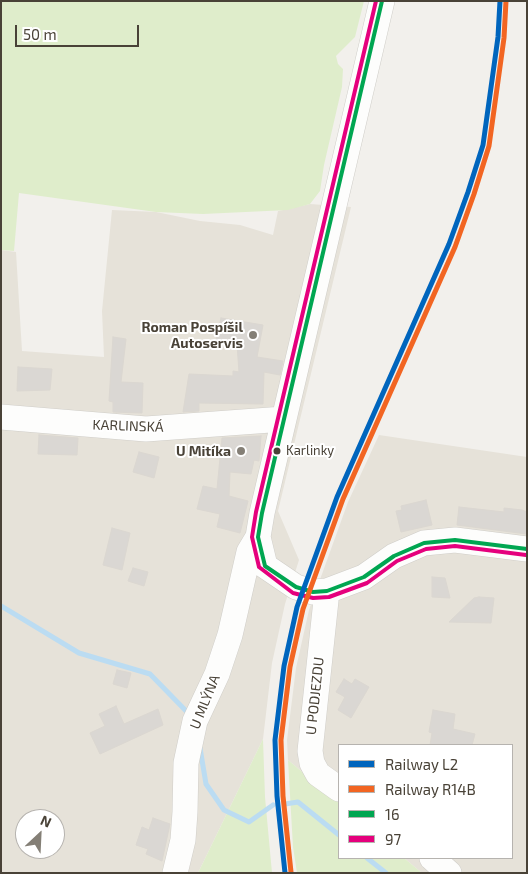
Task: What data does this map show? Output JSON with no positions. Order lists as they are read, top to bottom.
{
  "streets": {
    "street": ["KARLINSKÁ", "U PODJEZDU", "U MLÝNA"]
  },
  "places": ["Roman Pospíšil Autoservis", "U Mitíka", "Karlinky"],
  "lines": [
    "rail line L2",
    "rail line R14B",
    "transit line 16",
    "transit line 97"
  ],
  "legend": [
    "Railway L2",
    "Railway R14B",
    "16",
    "97"
  ],
  "scale_bar": "50 m",
  "north": "top right"
}
